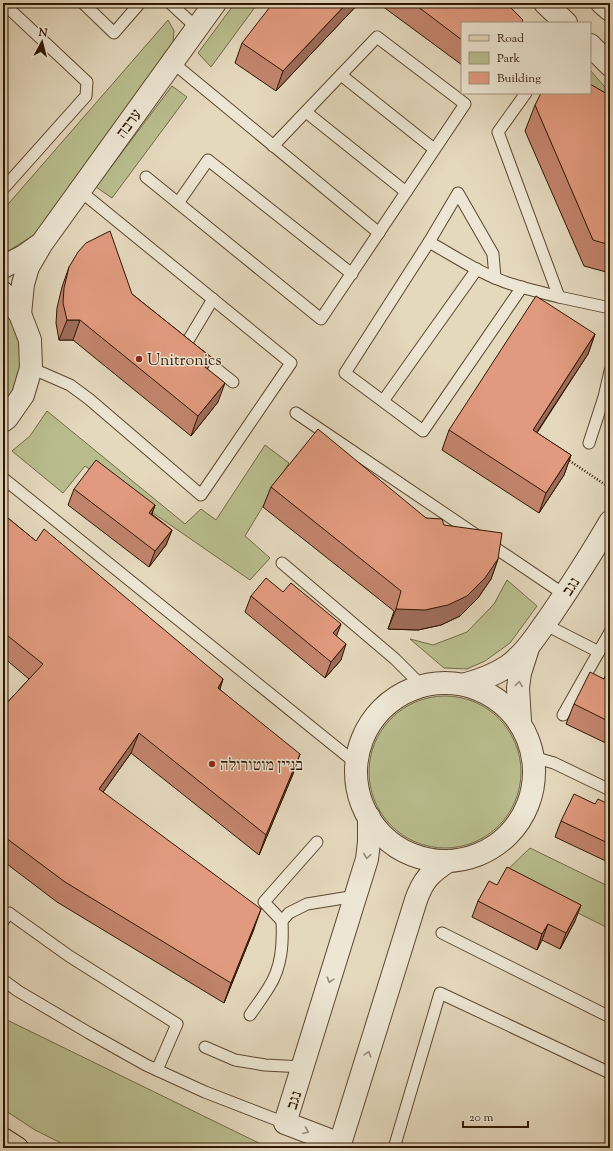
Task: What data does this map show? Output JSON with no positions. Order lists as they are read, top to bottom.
{
  "streets": {
    "street": ["ערבה", "נגב"]
  },
  "places": ["Unitronics", "בניין מוטורולה"],
  "legend": ["Road", "Park", "Building"],
  "scale_bar": "20 m",
  "north": "top"
}
